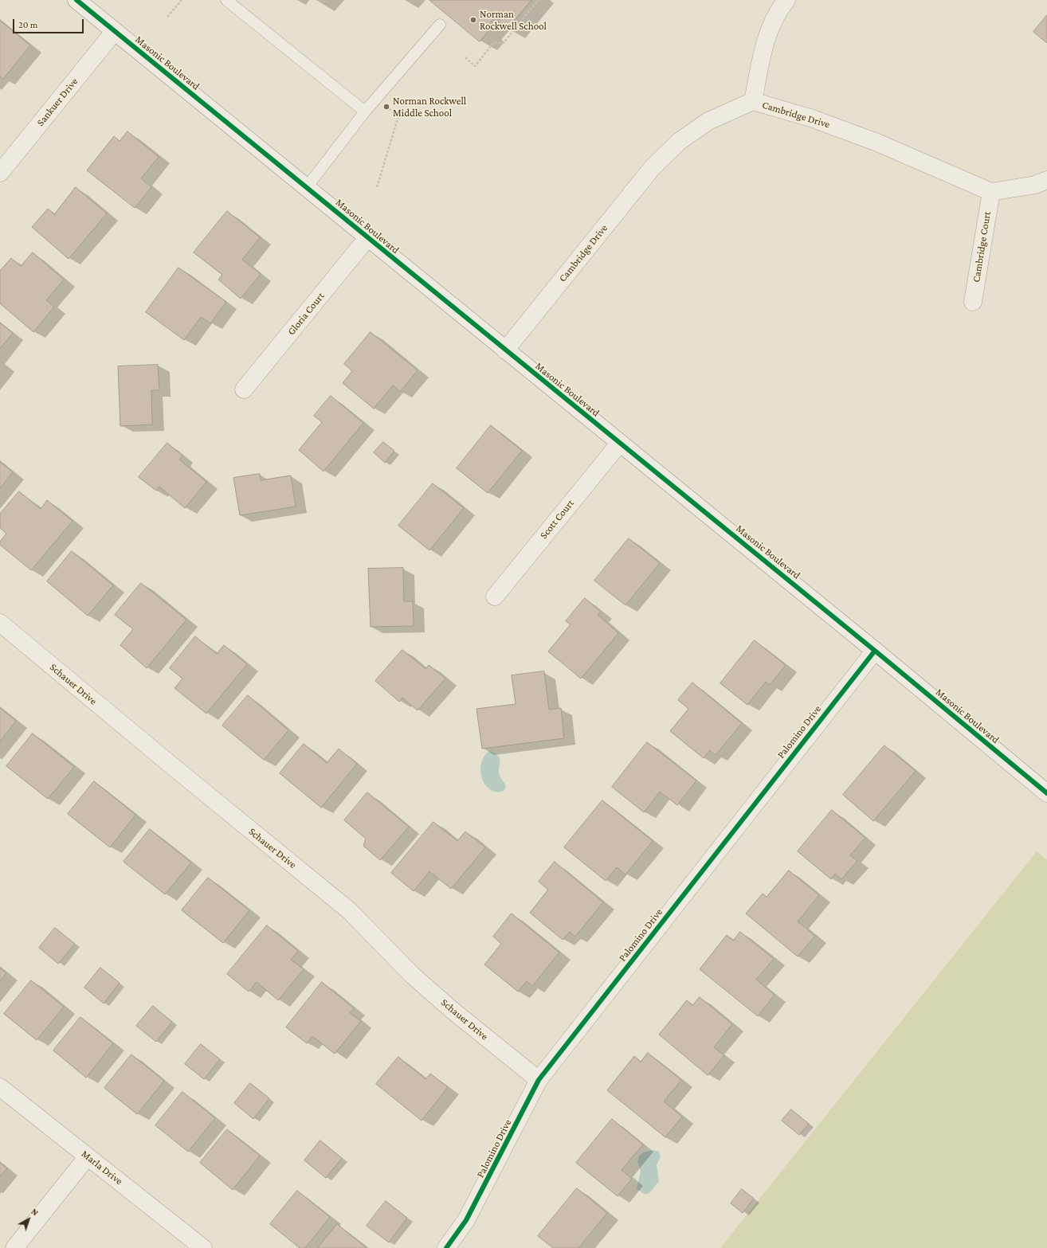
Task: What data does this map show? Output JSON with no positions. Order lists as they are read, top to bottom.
{
  "streets": {
    "street": [
      "Masonic Boulevard",
      "Sankuer Drive",
      "Cambridge Drive",
      "Cambridge Court",
      "Gloria Court",
      "Scott Court",
      "Schauer Drive",
      "Palomino Drive",
      "Marla Drive"
    ]
  },
  "crossings": [
    ["Masonic Boulevard", "Sankuer Drive"],
    ["Masonic Boulevard", "Cambridge Drive"],
    ["Masonic Boulevard", "Gloria Court"],
    ["Masonic Boulevard", "Scott Court"],
    ["Masonic Boulevard", "Palomino Drive"],
    ["Cambridge Drive", "Cambridge Court"],
    ["Schauer Drive", "Palomino Drive"]
  ],
  "places": ["Norman Rockwell School", "Norman Rockwell Middle School"],
  "scale_bar": "20 m",
  "north": "top right"
}
